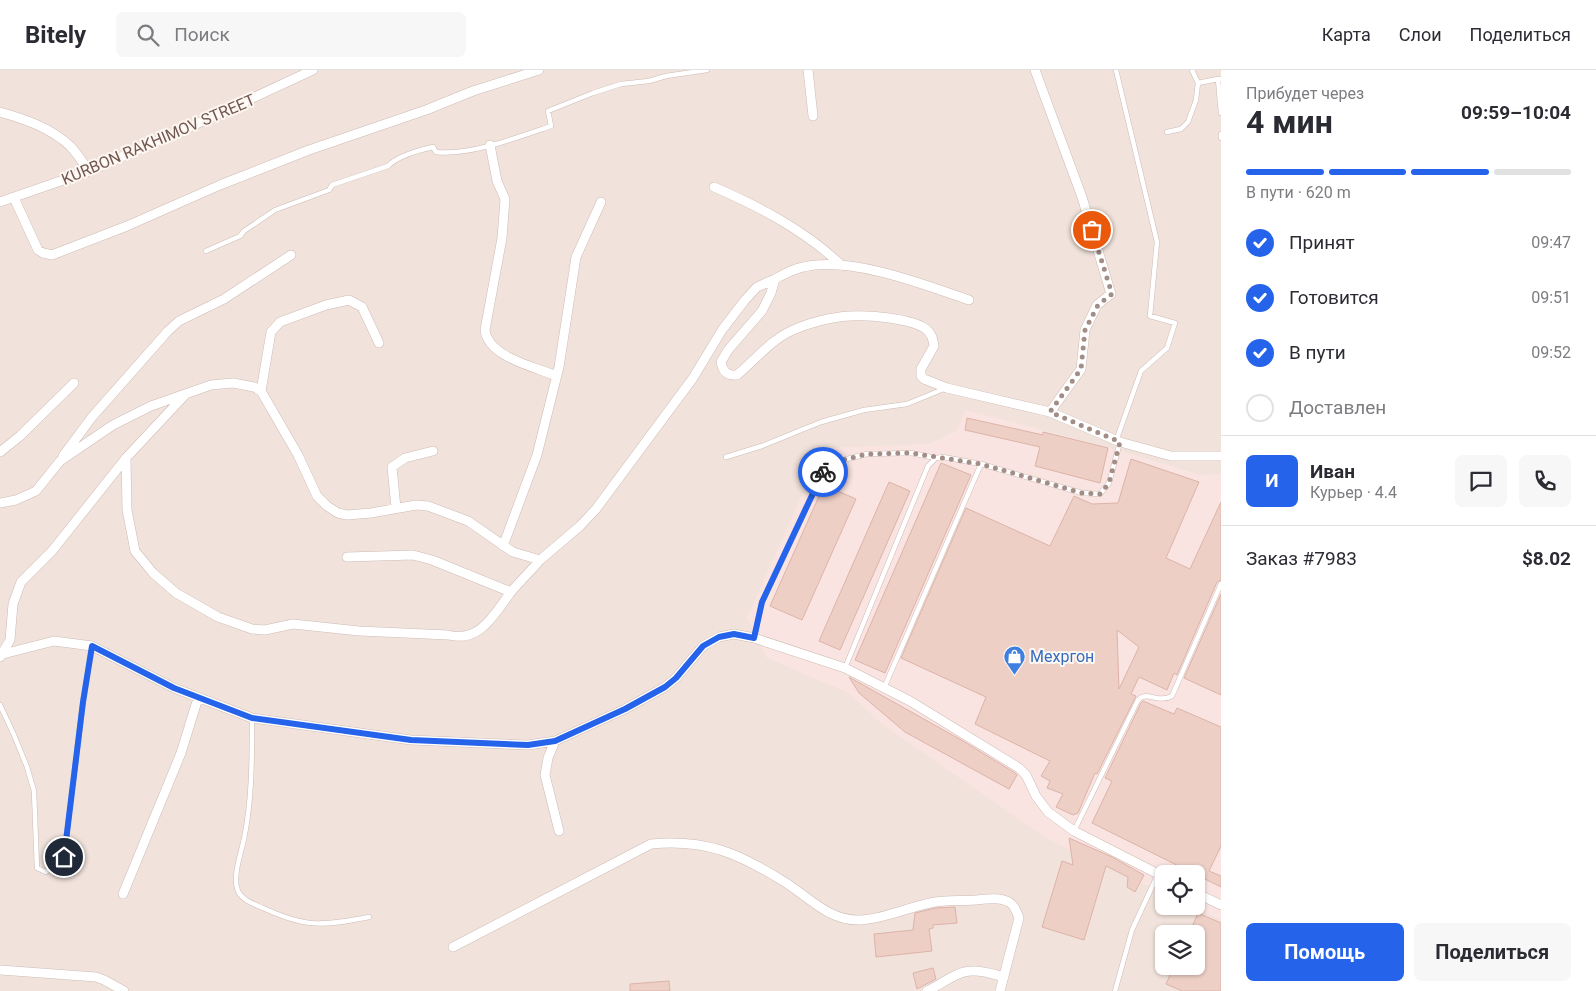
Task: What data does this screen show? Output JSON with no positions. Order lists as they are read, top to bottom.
{
  "streets": {
    "street": ["KURBON RAKHIMOV STREET"]
  },
  "places": {
    "shop": ["Мехргон"]
  },
  "page": {
    "header": "Bitely",
    "search": "Поиск",
    "nav": ["Карта", "Слои", "Поделиться"],
    "heading": ["4 мин", "Прибудет через", "09:59–10:04"],
    "panel": [
      "Иван",
      "Курьер · 4.4",
      "Заказ #7983",
      "$8.02"
    ],
    "bar": "В пути · 620 m",
    "list": [
      ["Принят", "09:47"],
      ["Готовится", "09:51"],
      ["В пути", "09:52"],
      "Доставлен"
    ],
    "round": "И",
    "buttons": ["Помощь", "Поделиться"]
  }
}
